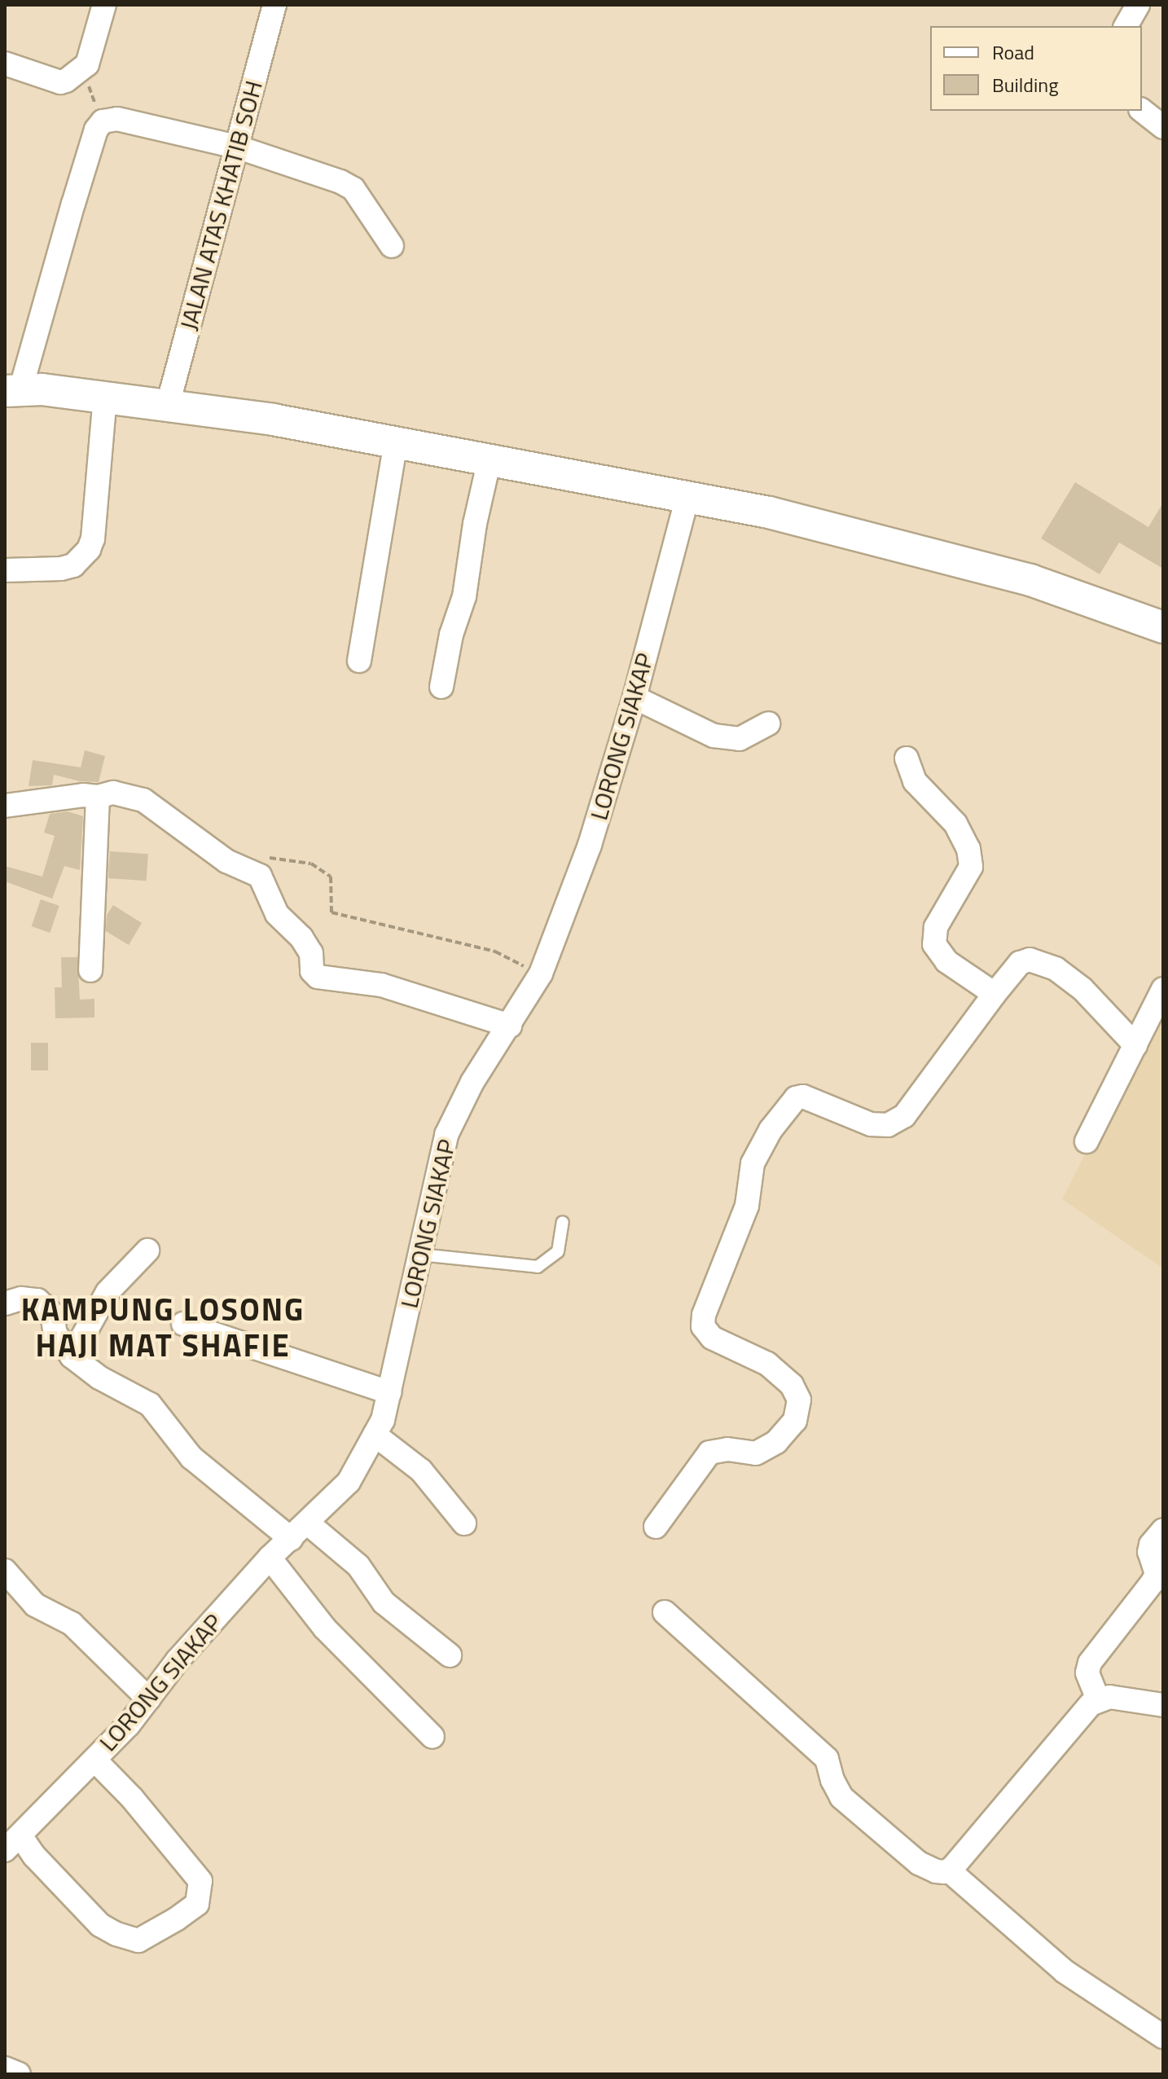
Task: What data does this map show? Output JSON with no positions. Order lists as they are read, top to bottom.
{
  "streets": {
    "street": ["JALAN ATAS KHATIB SOH", "LORONG SIAKAP"]
  },
  "districts": ["KAMPUNG LOSONG HAJI MAT SHAFIE"],
  "legend": ["Road", "Building"]
}
